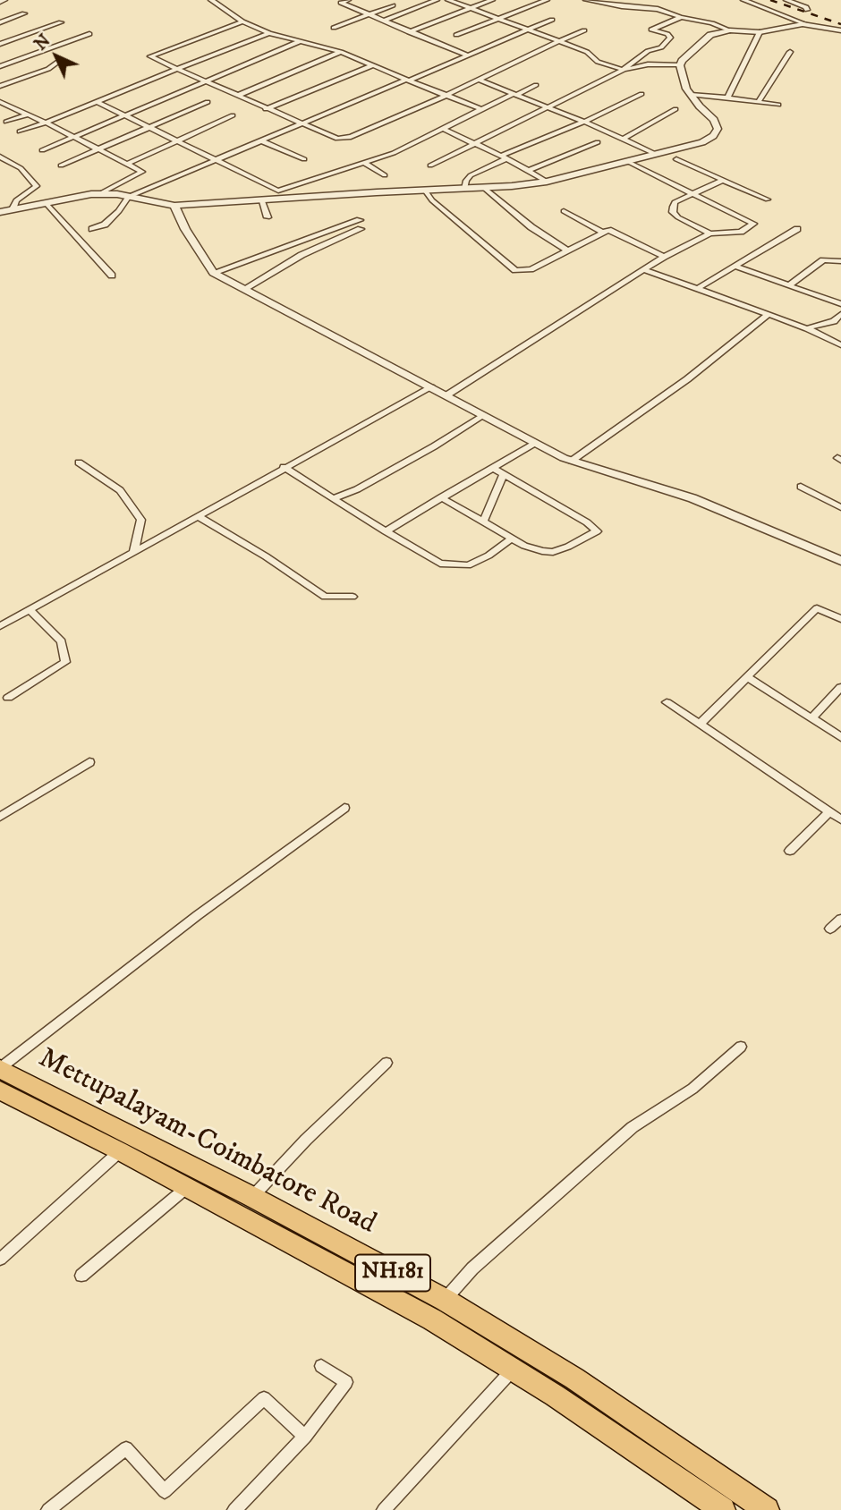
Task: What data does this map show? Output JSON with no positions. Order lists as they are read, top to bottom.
{
  "streets": {
    "highway": ["Mettupalayam-Coimbatore Road", "NH181"]
  },
  "crossings": [
    ["Mettupalayam-Coimbatore Road", "NH181"]
  ],
  "north": "top left"
}
